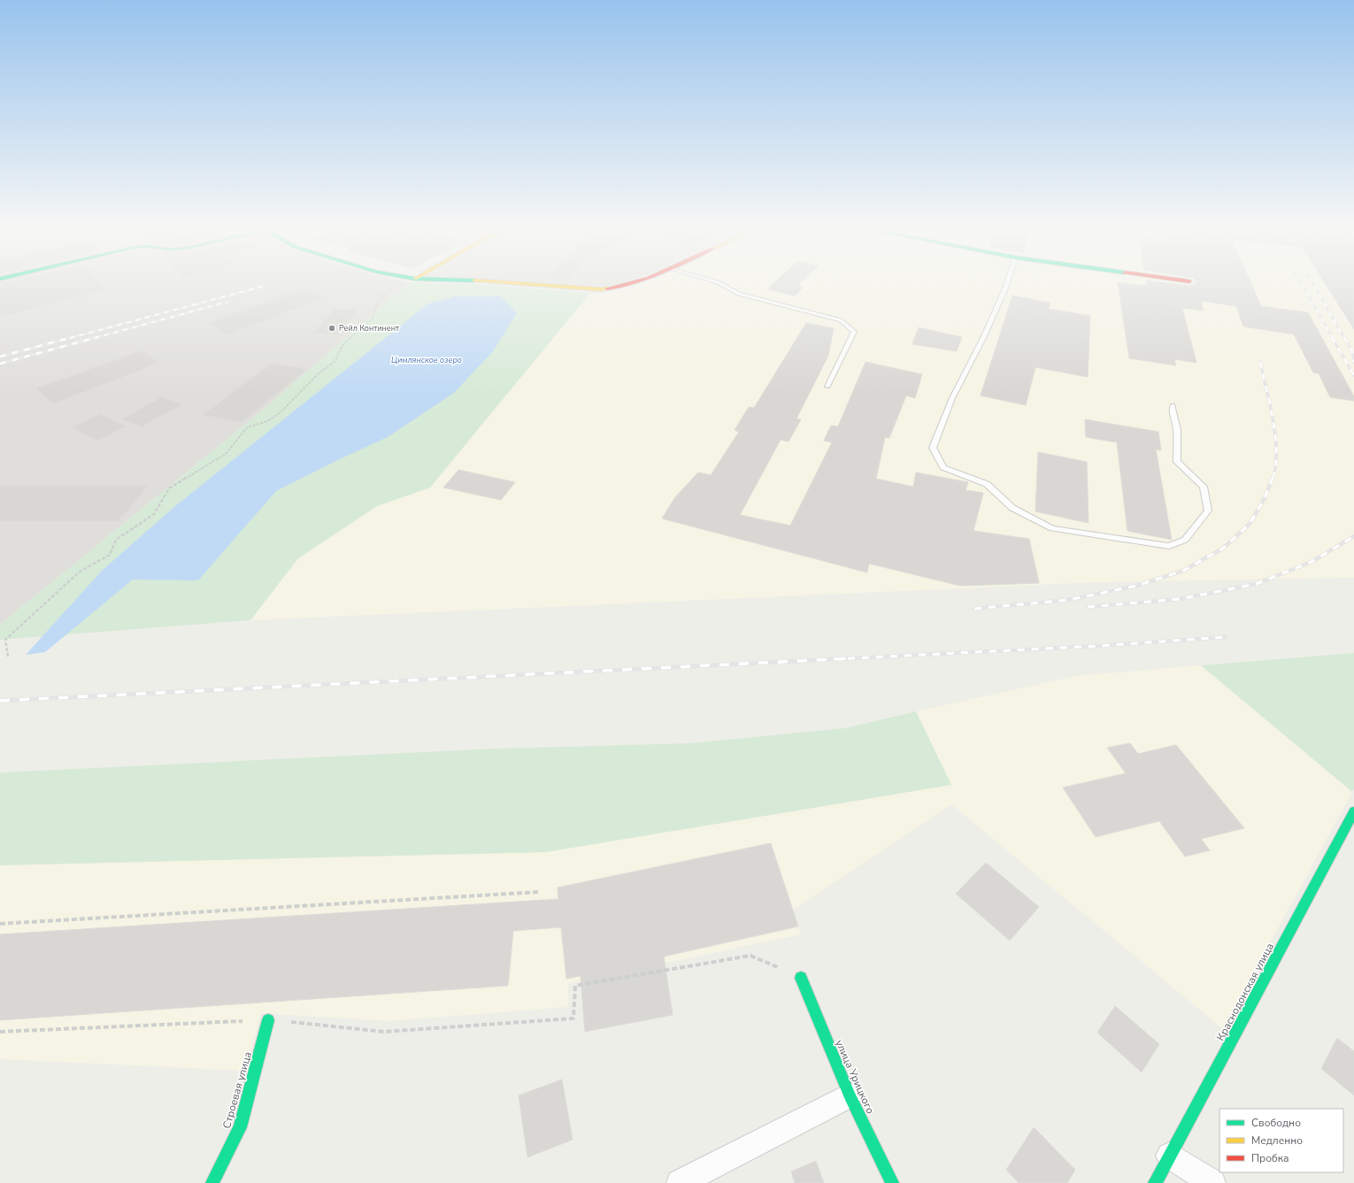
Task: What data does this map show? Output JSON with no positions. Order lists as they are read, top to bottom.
{
  "streets": {
    "street": ["Краснодонская улица", "улица Урицкого", "Строевая улица"]
  },
  "water": ["Цимлянское озеро"],
  "places": ["Рейл Континент"],
  "legend": ["Свободно", "Медленно", "Пробка"]
}
